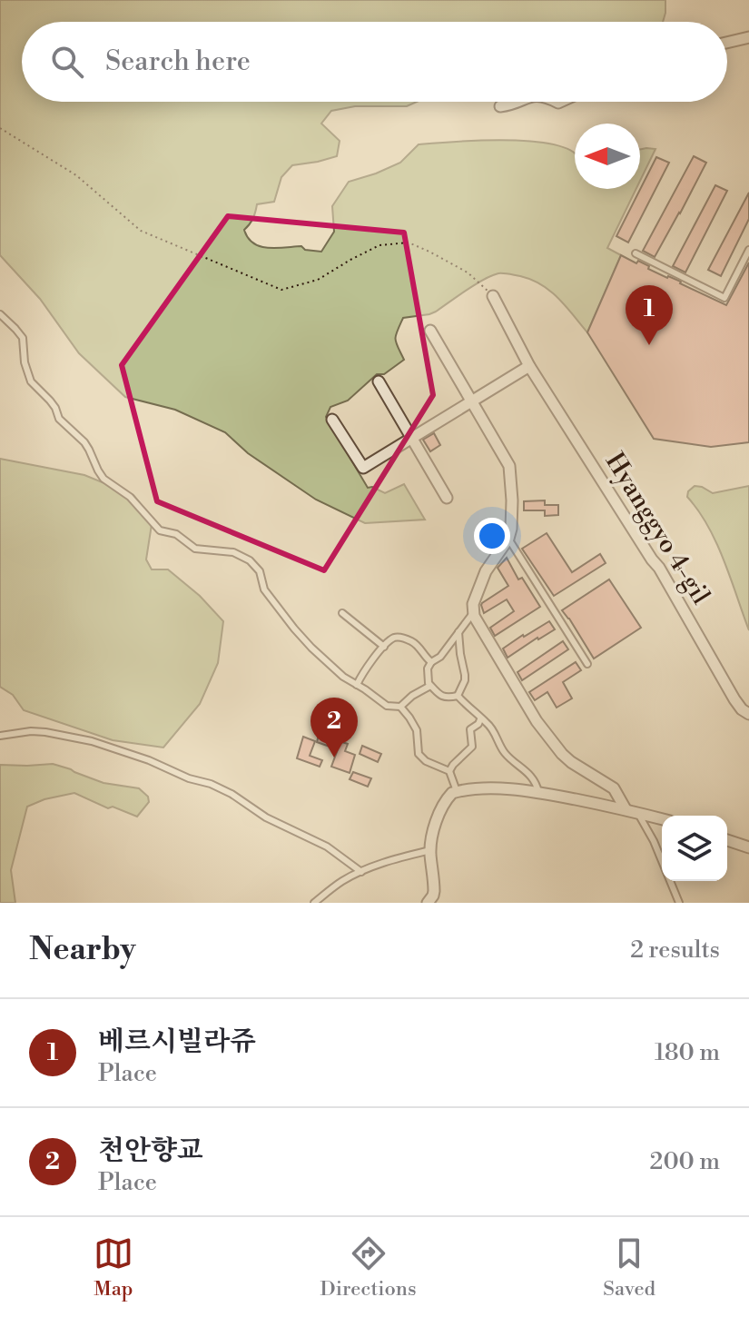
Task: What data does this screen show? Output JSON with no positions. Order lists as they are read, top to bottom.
{
  "streets": {
    "street": ["Hyanggyo 4-gil"]
  },
  "north": "left",
  "page": {
    "search": "Search here",
    "pins": ["1", "2"],
    "heading": ["Nearby", "2 results"],
    "list": [
      {
        "mark": "1",
        "name": "베르시빌라쥬",
        "note": "Place",
        "value": "180 m"
      },
      {
        "mark": "2",
        "name": "천안향교",
        "note": "Place",
        "value": "200 m"
      }
    ],
    "nav": ["Map", "Directions", "Saved"]
  }
}
